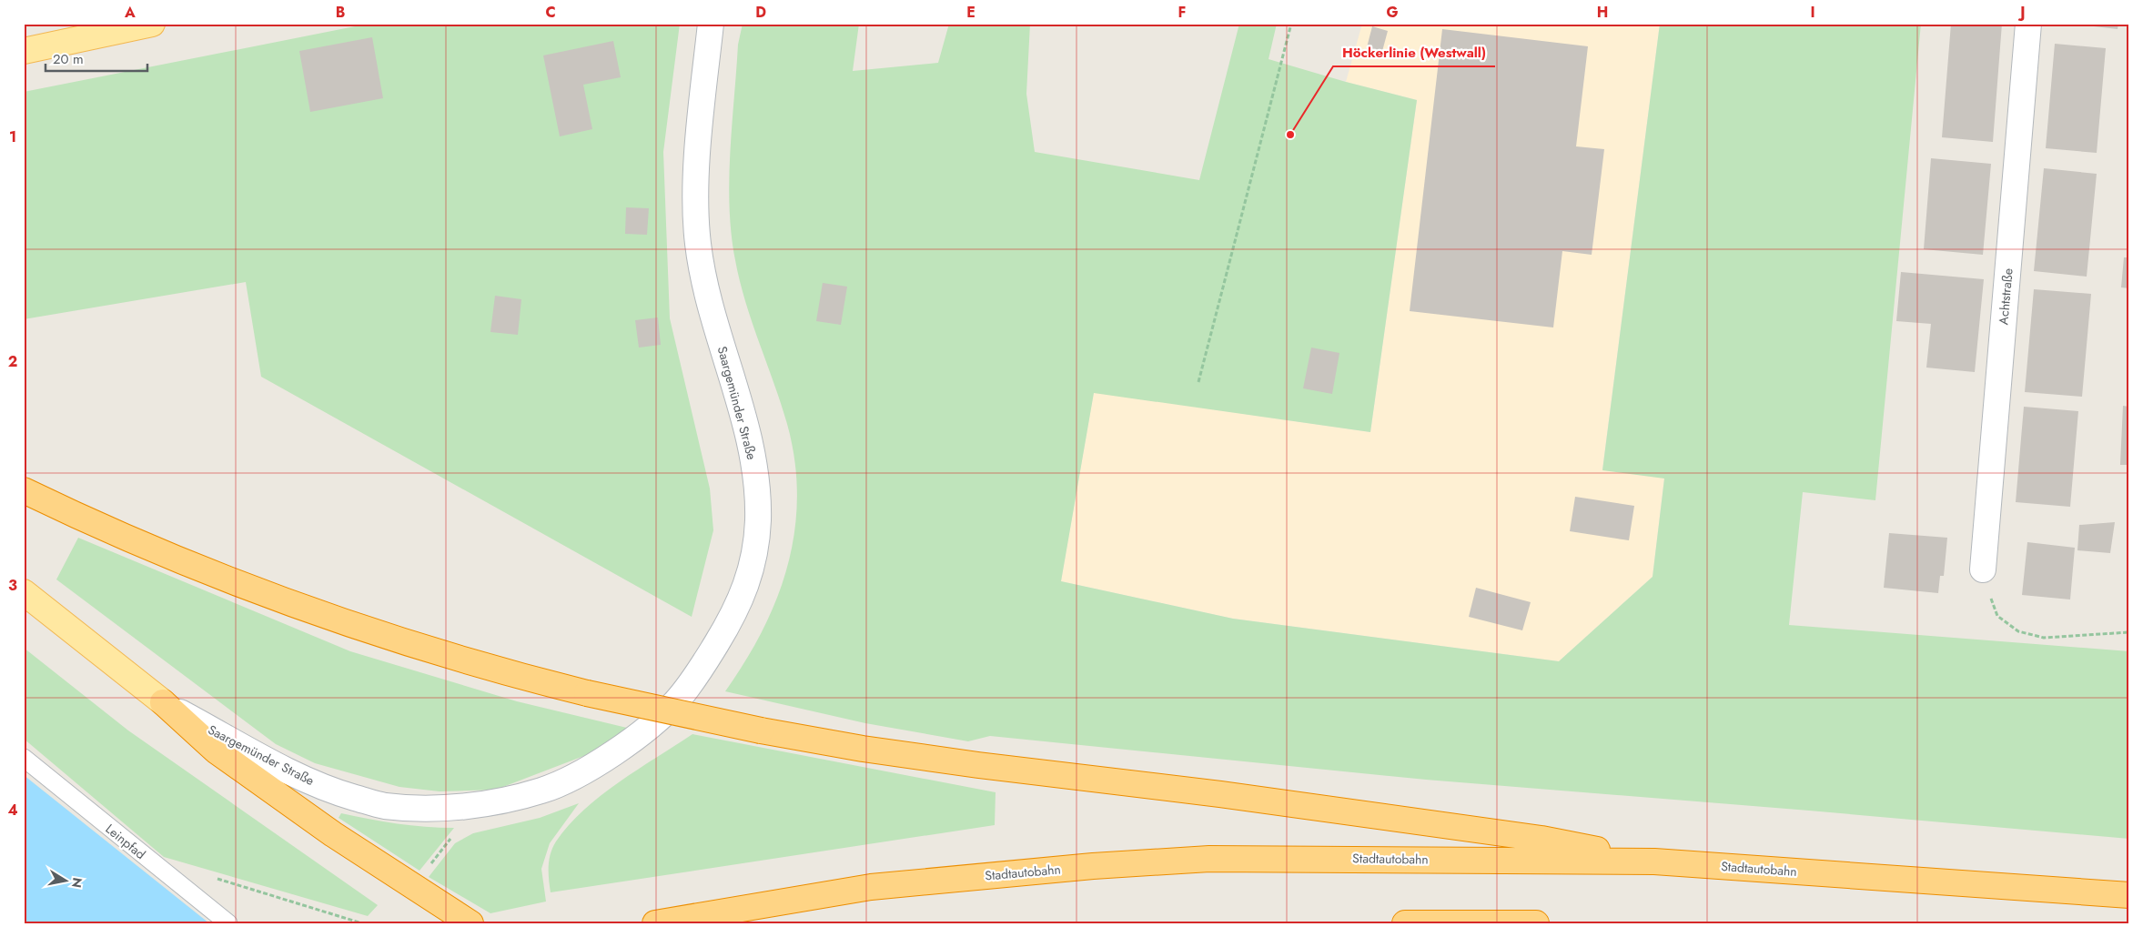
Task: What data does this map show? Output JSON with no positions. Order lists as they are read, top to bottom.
{
  "streets": {
    "highway": ["Stadtautobahn"],
    "main road": ["Saargemünder Straße"],
    "street": ["Achtstraße"],
    "lane": ["Leinpfad"]
  },
  "places": ["Höckerlinie (Westwall)"],
  "scale_bar": "20 m",
  "north": "right",
  "grid": {
    "columns": [
      "A",
      "B",
      "C",
      "D",
      "E",
      "F",
      "G",
      "H",
      "I",
      "J"
    ],
    "rows": [
      "1",
      "2",
      "3",
      "4"
    ]
  }
}
